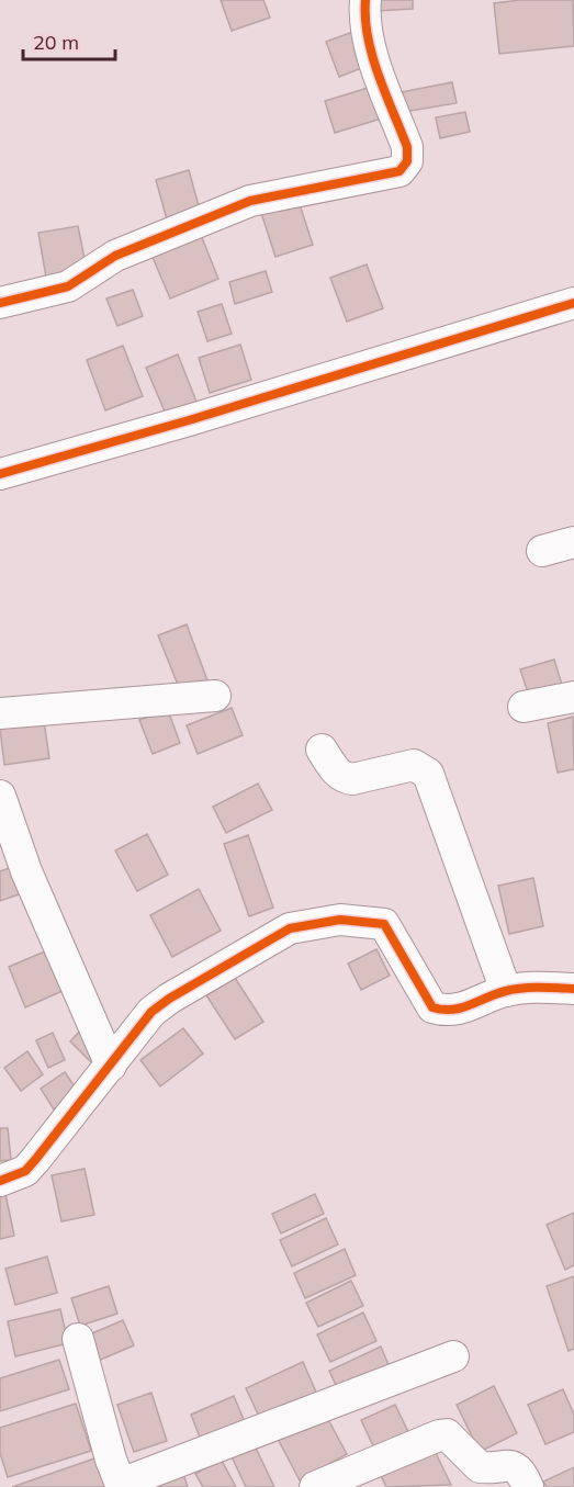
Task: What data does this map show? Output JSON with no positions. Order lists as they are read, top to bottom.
{
  "scale_bar": "20 m"
}
